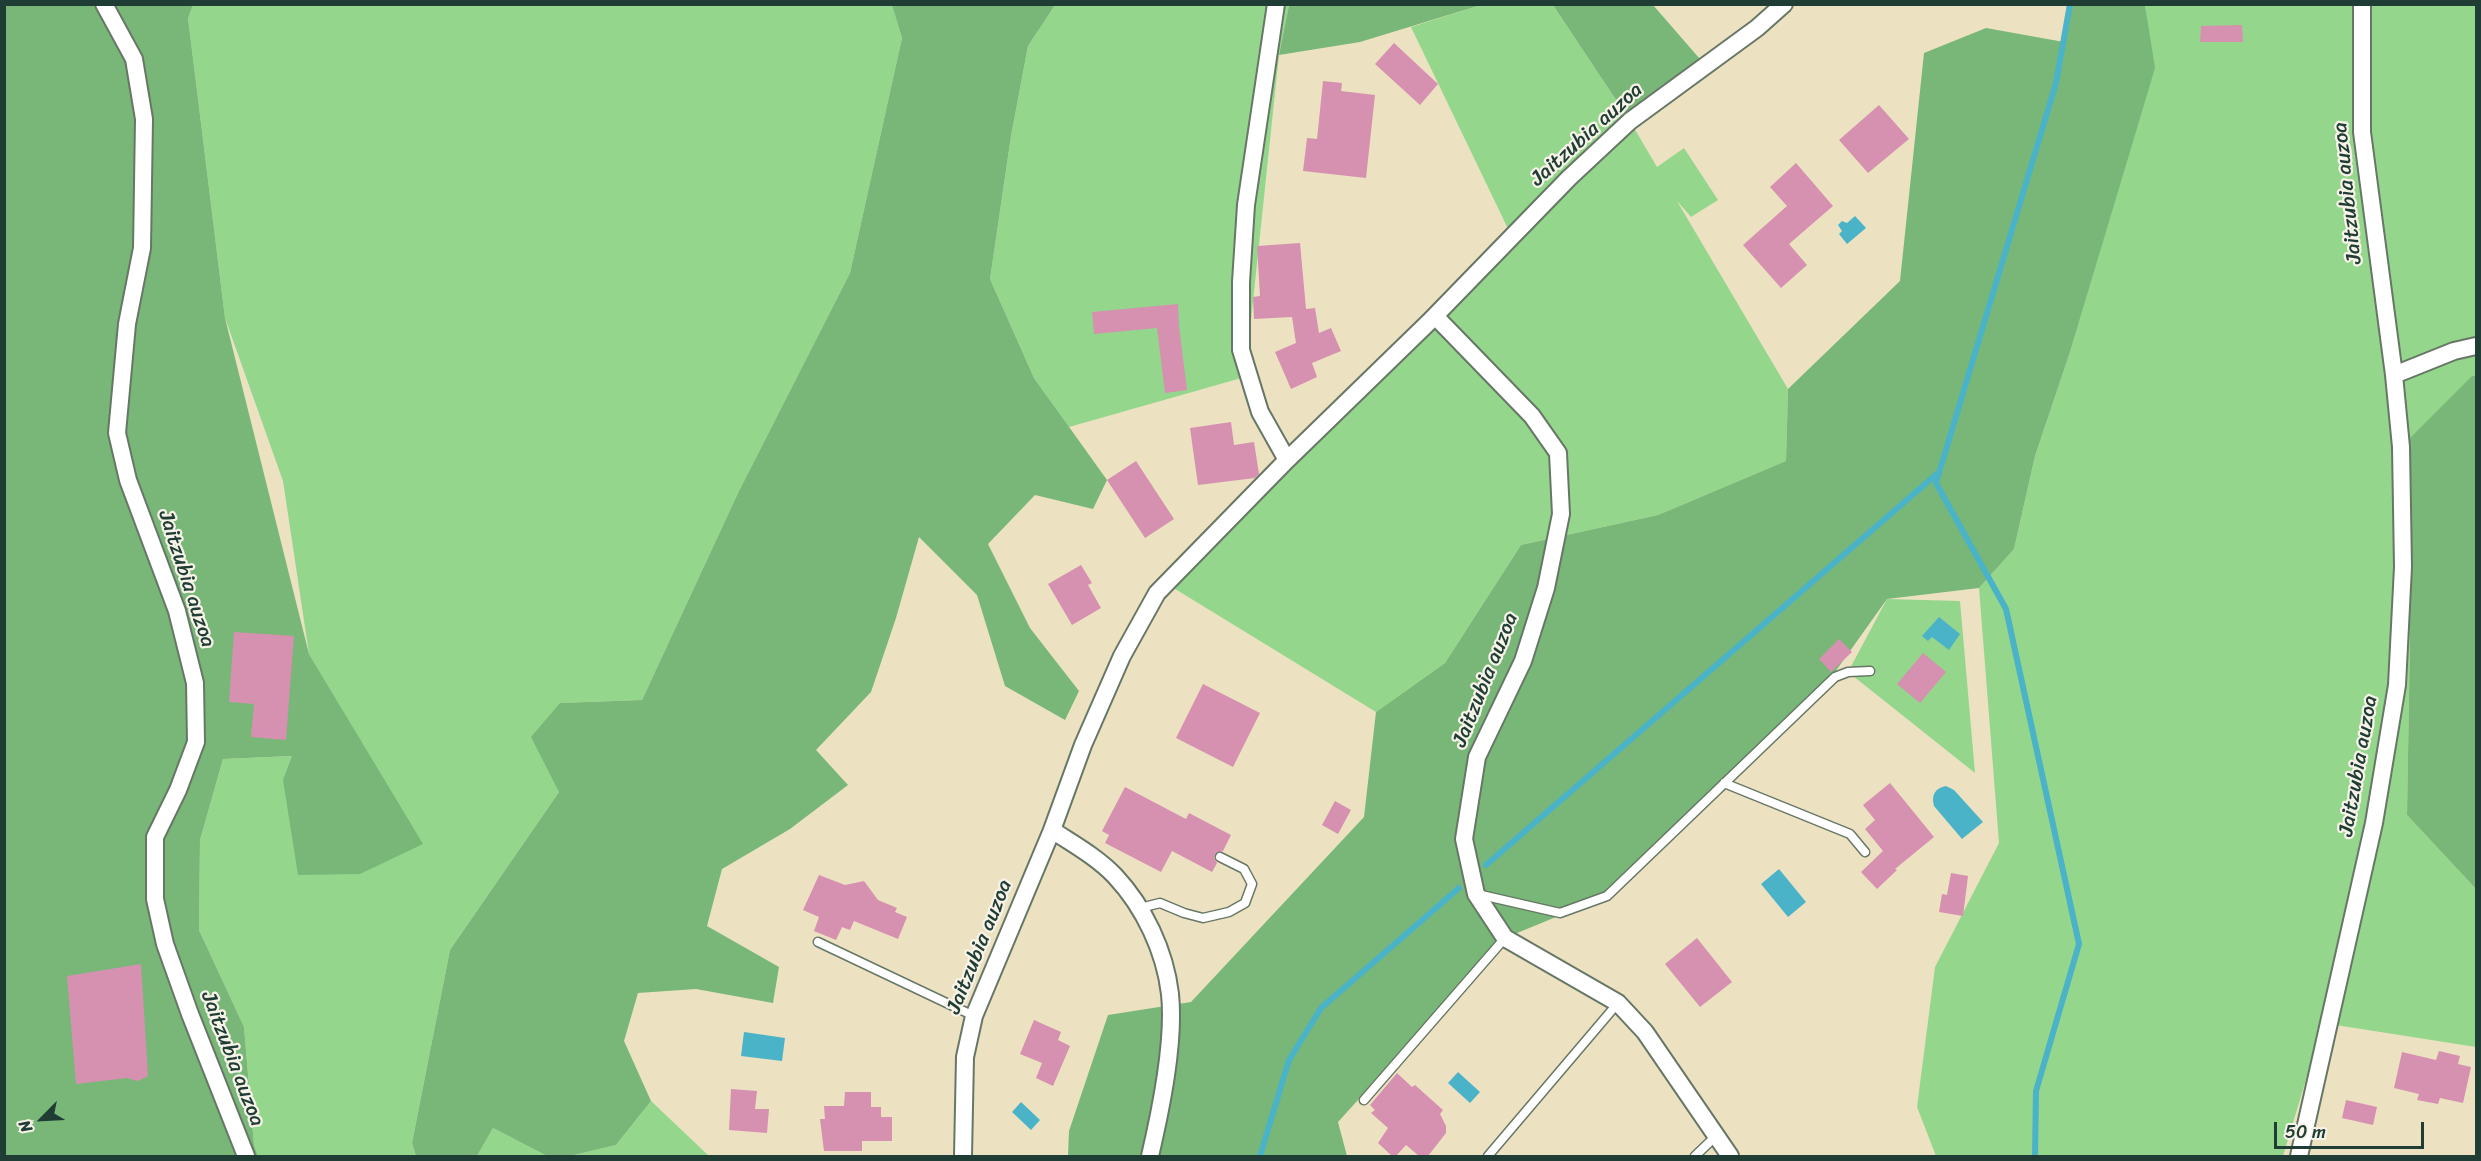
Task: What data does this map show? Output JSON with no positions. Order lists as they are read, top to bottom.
{
  "streets": {
    "street": ["Jaitzubia auzoa"]
  },
  "scale_bar": "50 m",
  "north": "bottom left"
}
